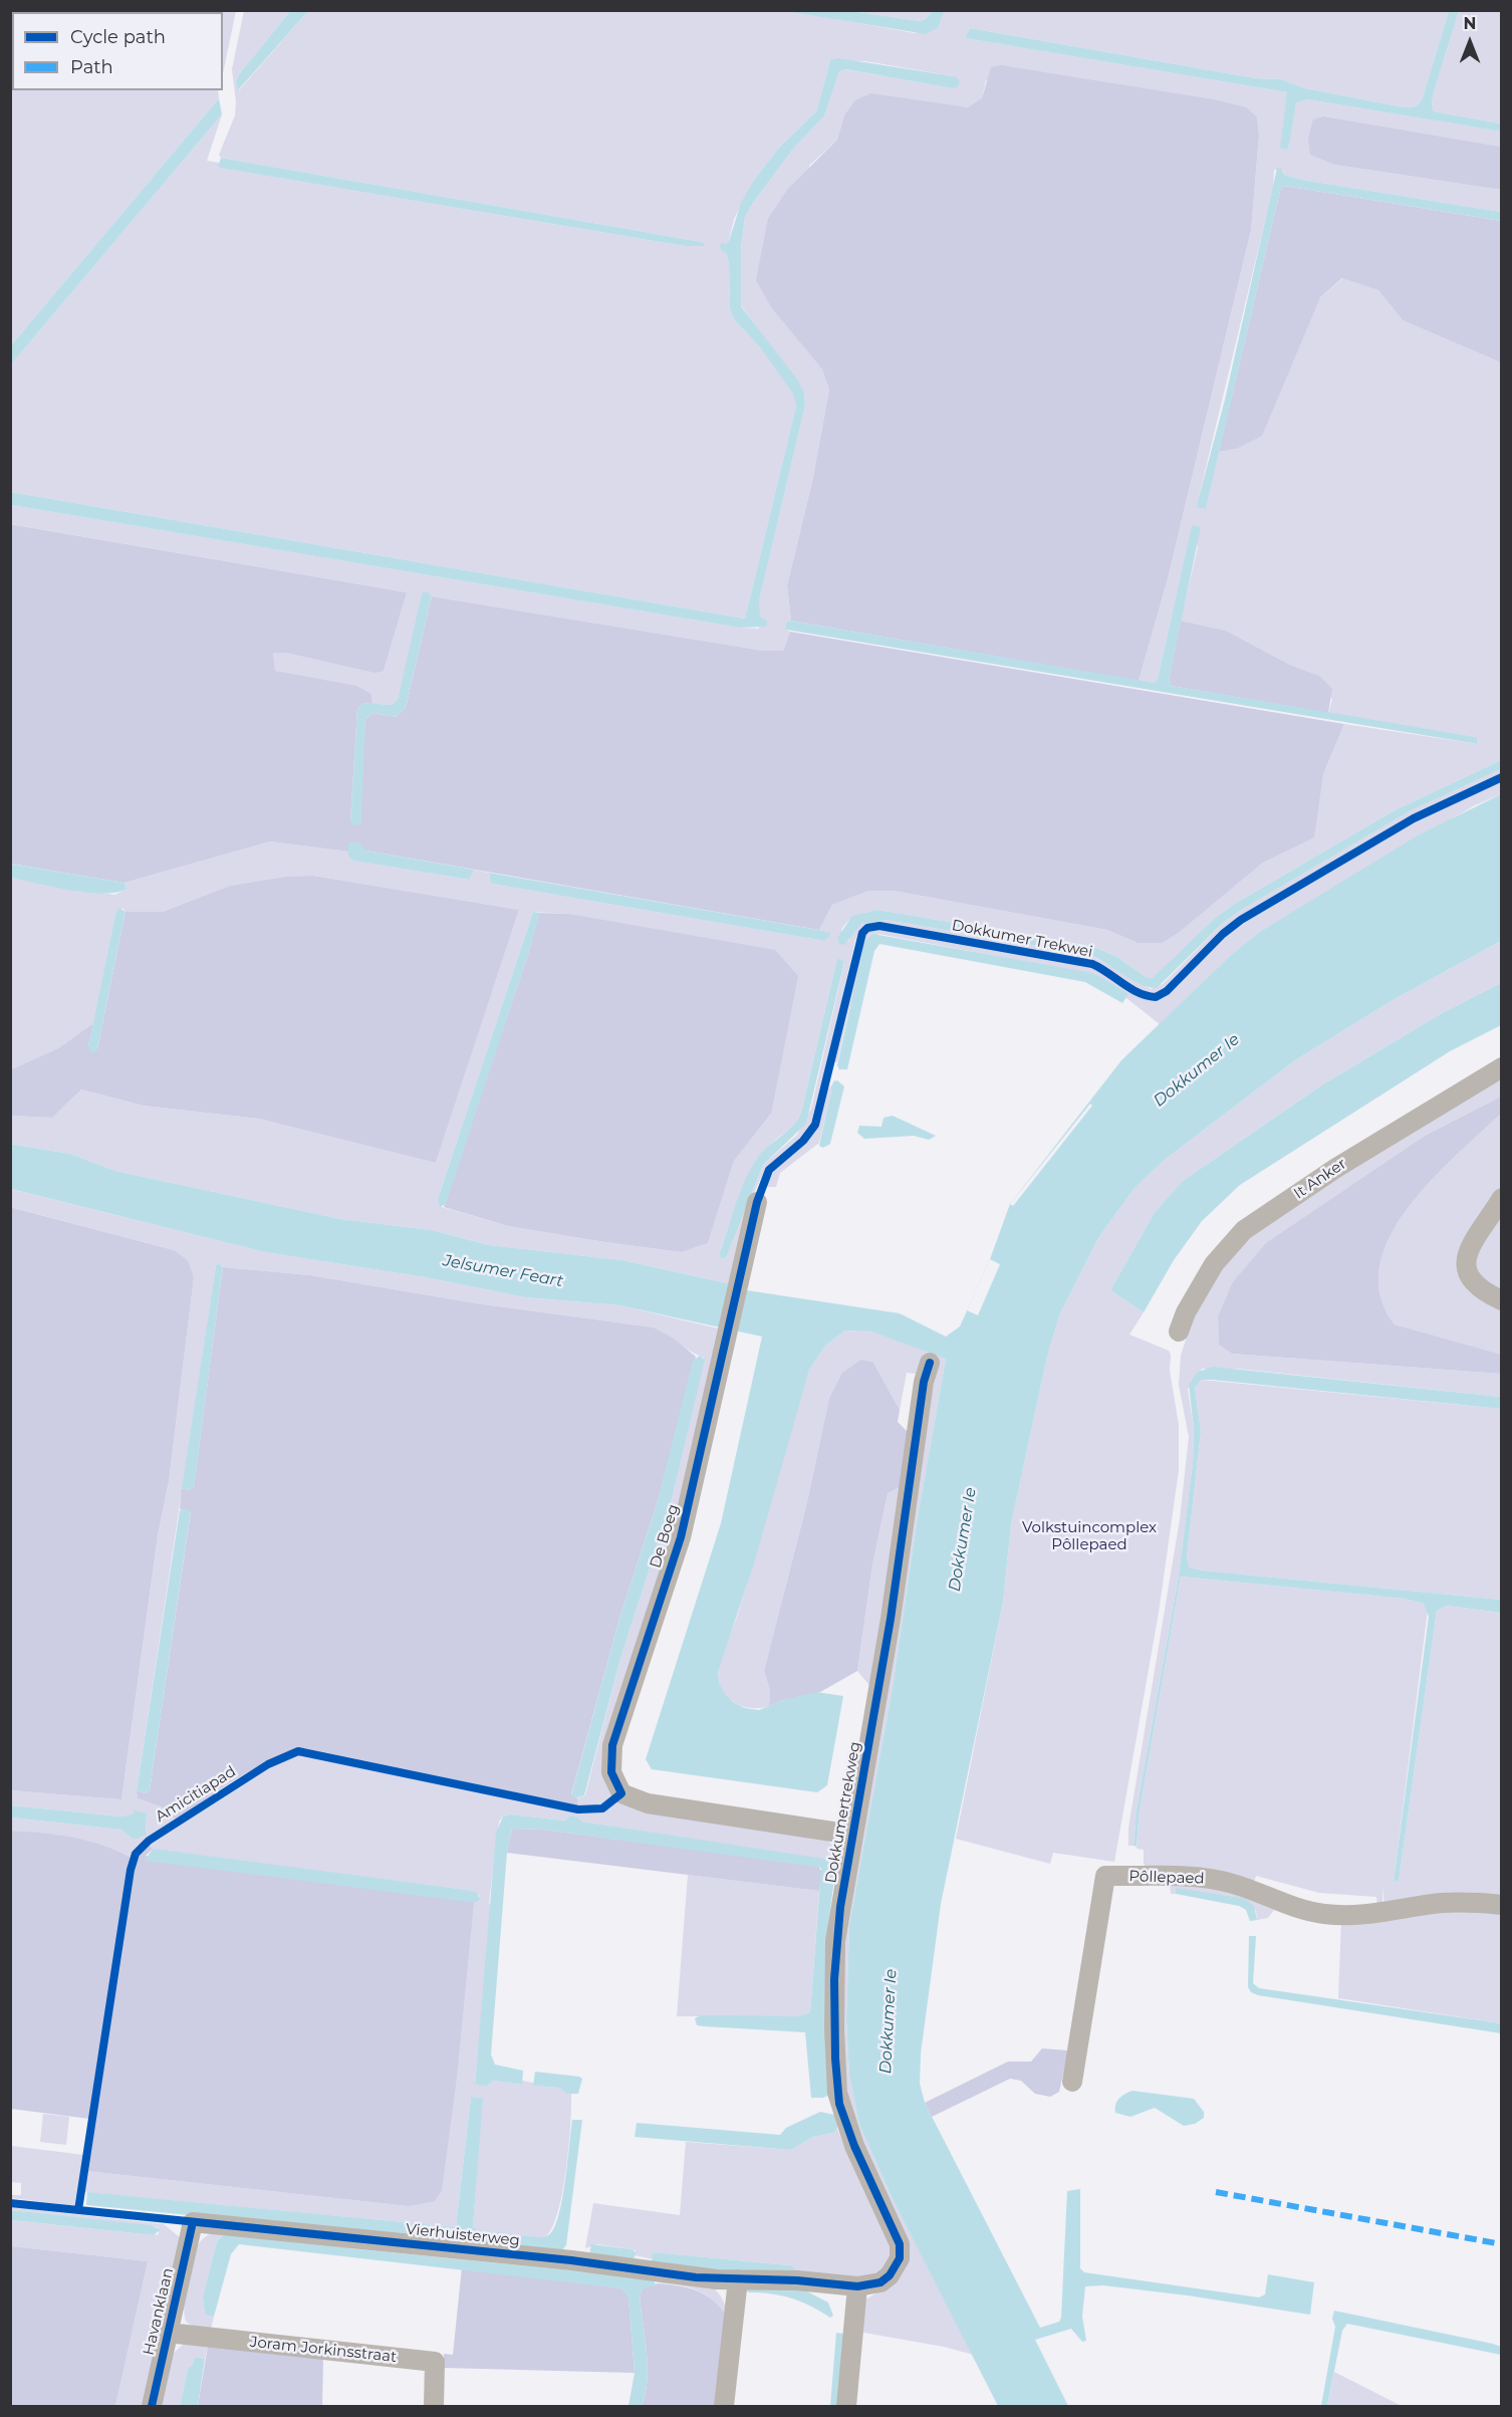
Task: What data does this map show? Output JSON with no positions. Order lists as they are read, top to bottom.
{
  "streets": {
    "street": [
      "It Anker",
      "De Boeg",
      "Dokkumertrekweg",
      "Pôllepaed",
      "Vierhuisterweg",
      "Havanklaan",
      "Joram Jorkinsstraat"
    ],
    "cycle path": ["Dokkumer Trekwei"]
  },
  "crossings": [
    ["De Boeg", "Dokkumertrekweg"],
    ["Dokkumertrekweg", "Vierhuisterweg"],
    ["Vierhuisterweg", "Havanklaan"],
    ["Havanklaan", "Joram Jorkinsstraat"]
  ],
  "water": ["Dokkumer Ie", "Jelsumer Feart"],
  "parks": ["Volkstuincomplex Pôllepaed"],
  "legend": ["Cycle path", "Path"],
  "north": "top"
}
